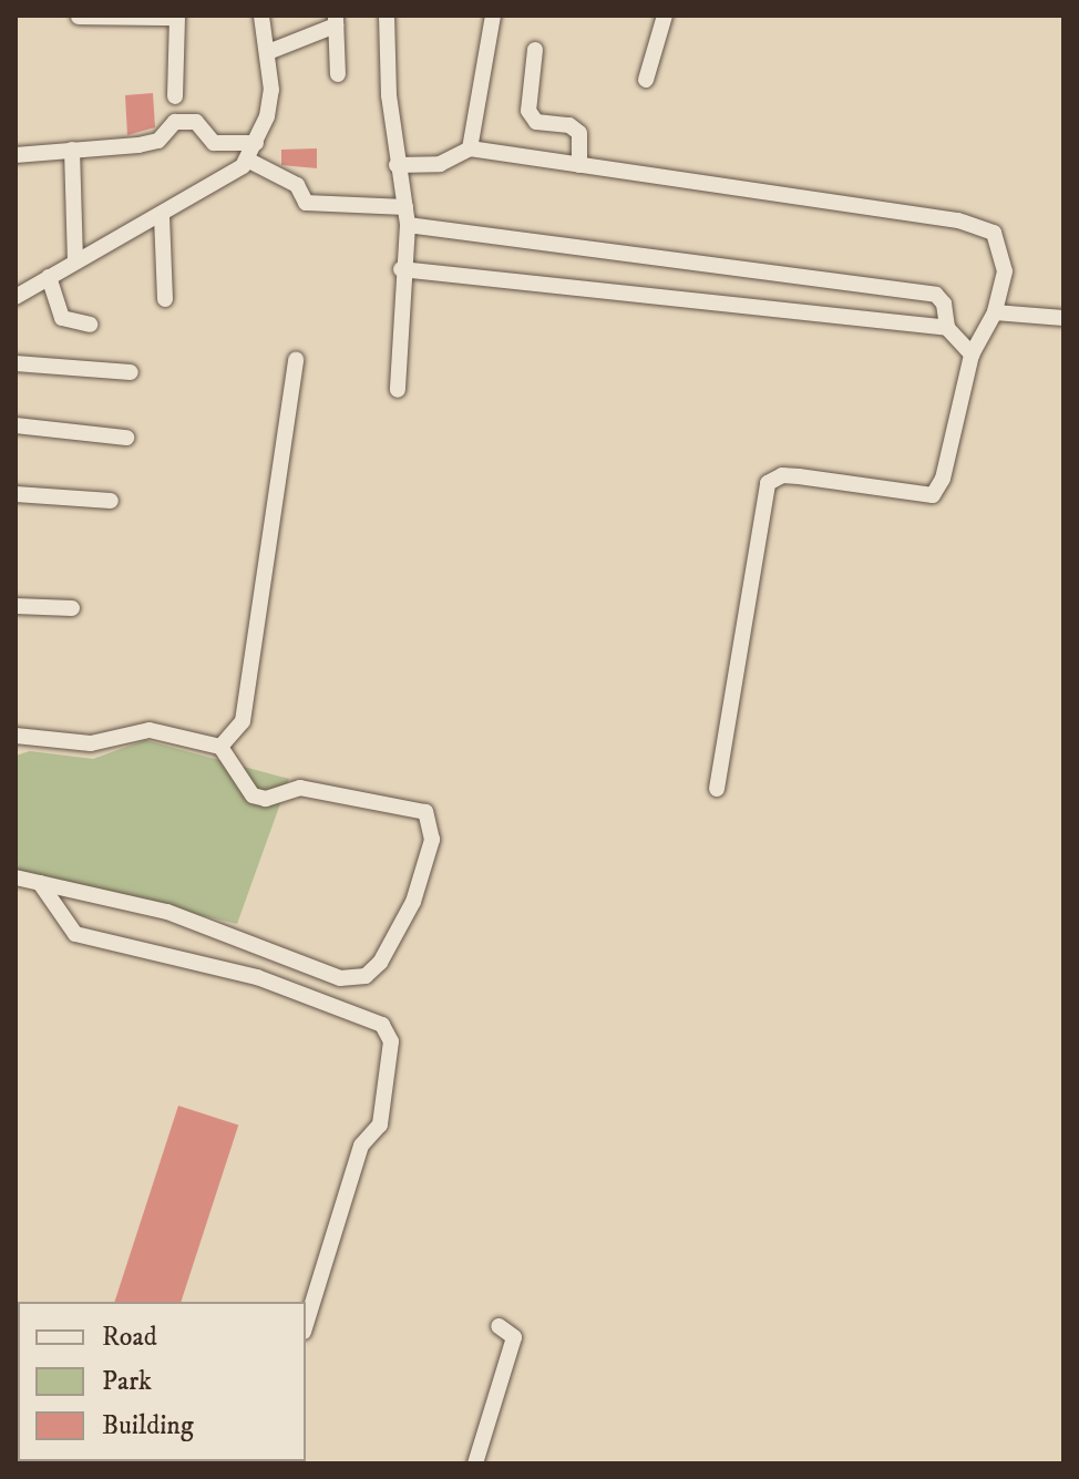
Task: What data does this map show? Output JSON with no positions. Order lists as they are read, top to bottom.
{
  "legend": ["Road", "Park", "Building"]
}
